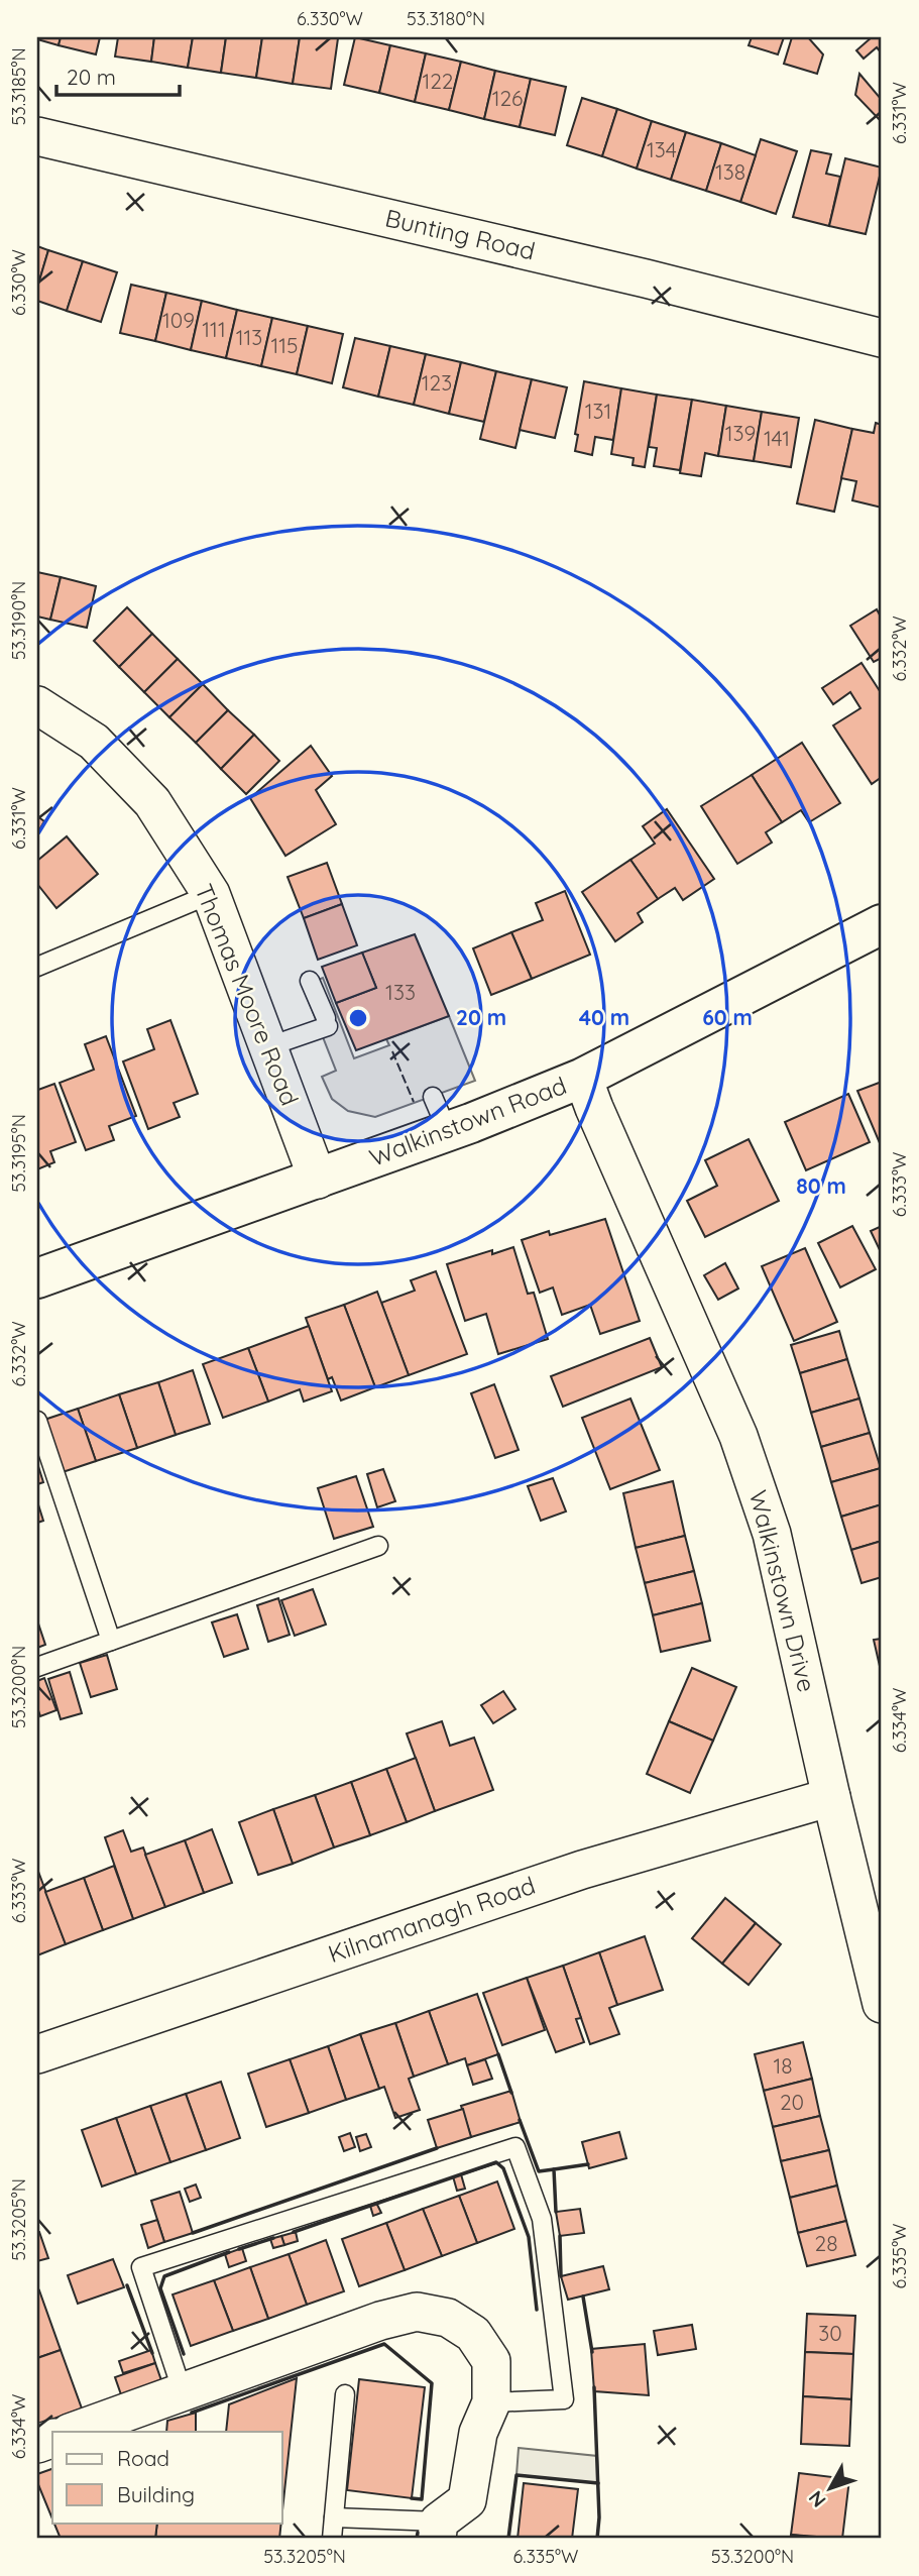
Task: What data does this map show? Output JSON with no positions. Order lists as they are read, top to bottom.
{
  "streets": {
    "main road": ["Walkinstown Road"],
    "street": [
      "Bunting Road",
      "Thomas Moore Road",
      "Walkinstown Drive",
      "Kilnamanagh Road"
    ]
  },
  "crossings": [
    ["Thomas Moore Road", "Walkinstown Road"],
    ["Walkinstown Road", "Walkinstown Drive"],
    ["Walkinstown Drive", "Kilnamanagh Road"]
  ],
  "house_numbers": [
    "122",
    "126",
    "134",
    "138",
    "109",
    "111",
    "113",
    "115",
    "123",
    "131",
    "139",
    "141",
    "133",
    "18",
    "20",
    "28",
    "30"
  ],
  "legend": ["Road", "Building"],
  "scale_bar": "20 m",
  "north": "bottom left",
  "coordinates": [
    "6.330°W",
    "53.3180°N",
    "53.3185°N",
    "6.331°W",
    "53.3190°N",
    "6.332°W",
    "53.3195°N",
    "6.333°W",
    "53.3200°N",
    "6.334°W",
    "53.3205°N",
    "6.335°W"
  ],
  "rings": [
    "20 m",
    "40 m",
    "60 m",
    "80 m"
  ]
}
